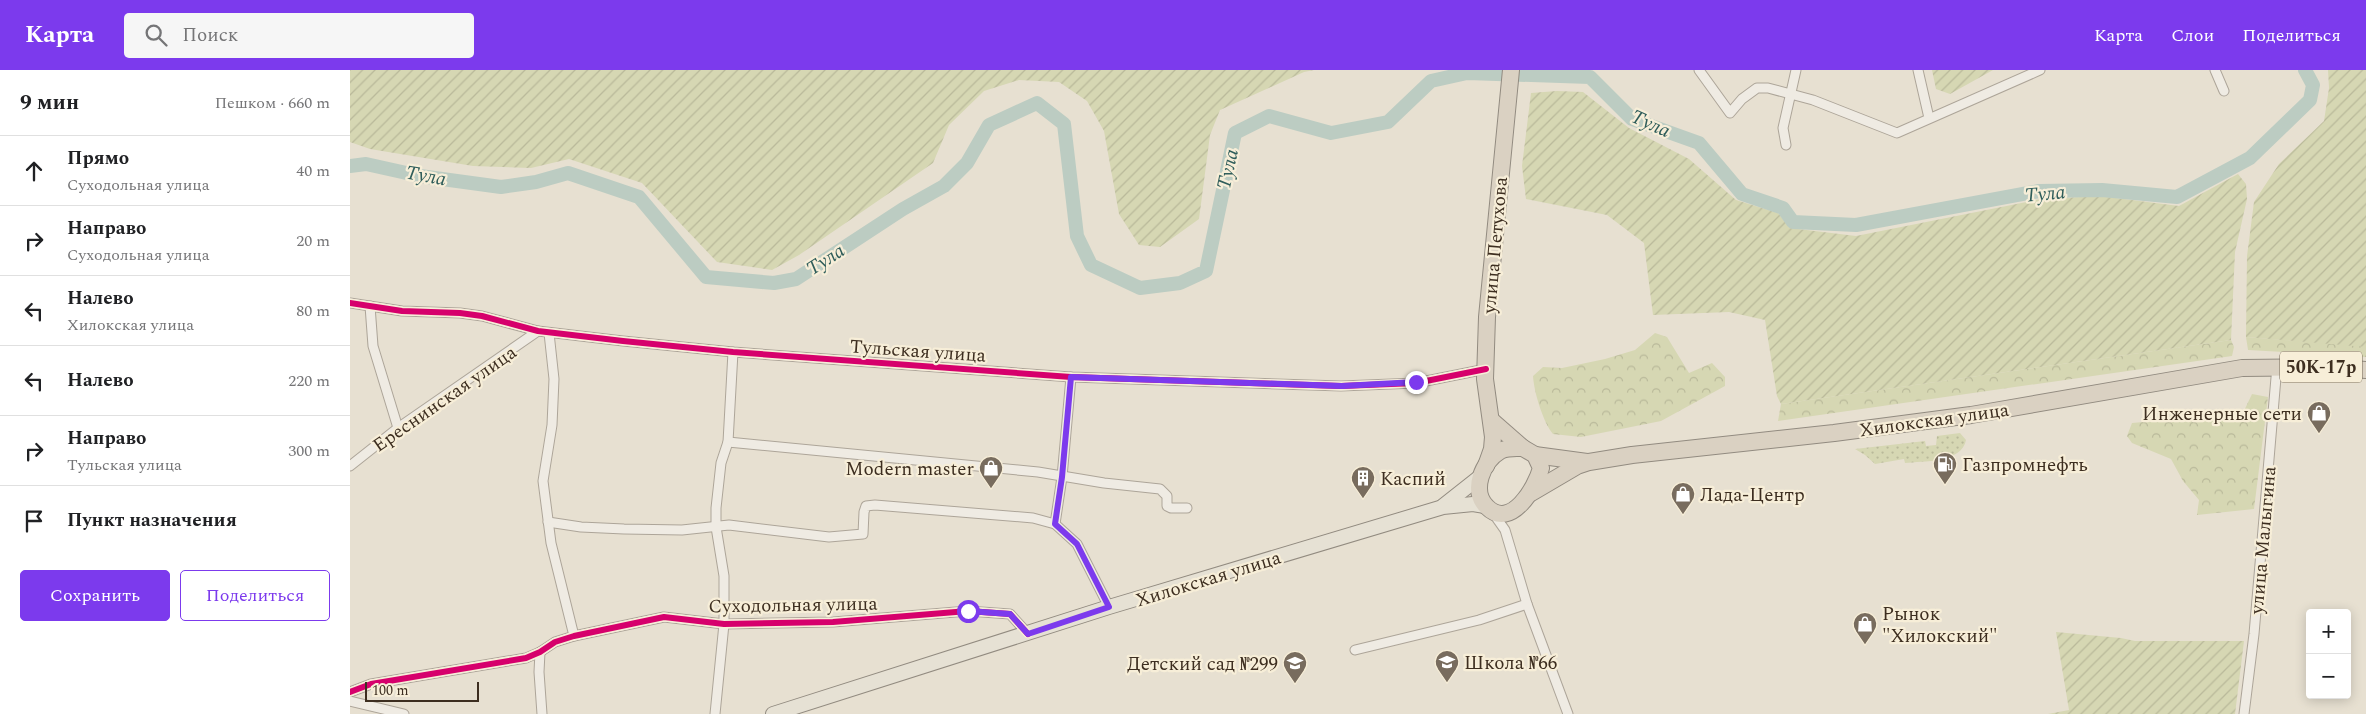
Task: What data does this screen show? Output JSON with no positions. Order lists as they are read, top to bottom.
{
  "streets": {
    "highway": ["улица Петухова", "50К-17р", "Хилокская улица"],
    "street": [
      "Тульская улица",
      "Ереснинская улица",
      "улица Малыгина",
      "Суходольная улица"
    ]
  },
  "crossings": [
    ["улица Петухова", "Тульская улица"],
    ["Тульская улица", "Ереснинская улица"],
    ["50К-17р", "Хилокская улица"],
    ["50К-17р", "улица Малыгина"],
    ["Хилокская улица", "улица Малыгина"],
    ["Хилокская улица", "Суходольная улица"]
  ],
  "water": ["Тула"],
  "places": {
    "shop": [
      "Инженерные сети",
      "Modern master",
      "Лада-Центр",
      "Рынок \"Хилокский\""
    ],
    "fuel station": ["Газпромнефть"],
    "building": ["Каспий"],
    "school or university": ["Школа №66", "Детский сад №299"]
  },
  "scale_bar": "100 m",
  "page": {
    "header": "Карта",
    "search": "Поиск",
    "nav": ["Карта", "Слои", "Поделиться"],
    "heading": ["9 мин", "Пешком · 660 m"],
    "list": [
      ["Прямо", "Суходольная улица", "40 m"],
      ["Направо", "Суходольная улица", "20 m"],
      ["Налево", "Хилокская улица", "80 m"],
      ["Налево", "220 m"],
      ["Направо", "Тульская улица", "300 m"],
      "Пункт назначения"
    ],
    "buttons": ["Сохранить", "Поделиться"],
    "map_buttons": ["+", "−"],
    "scale": "100 m"
  }
}
